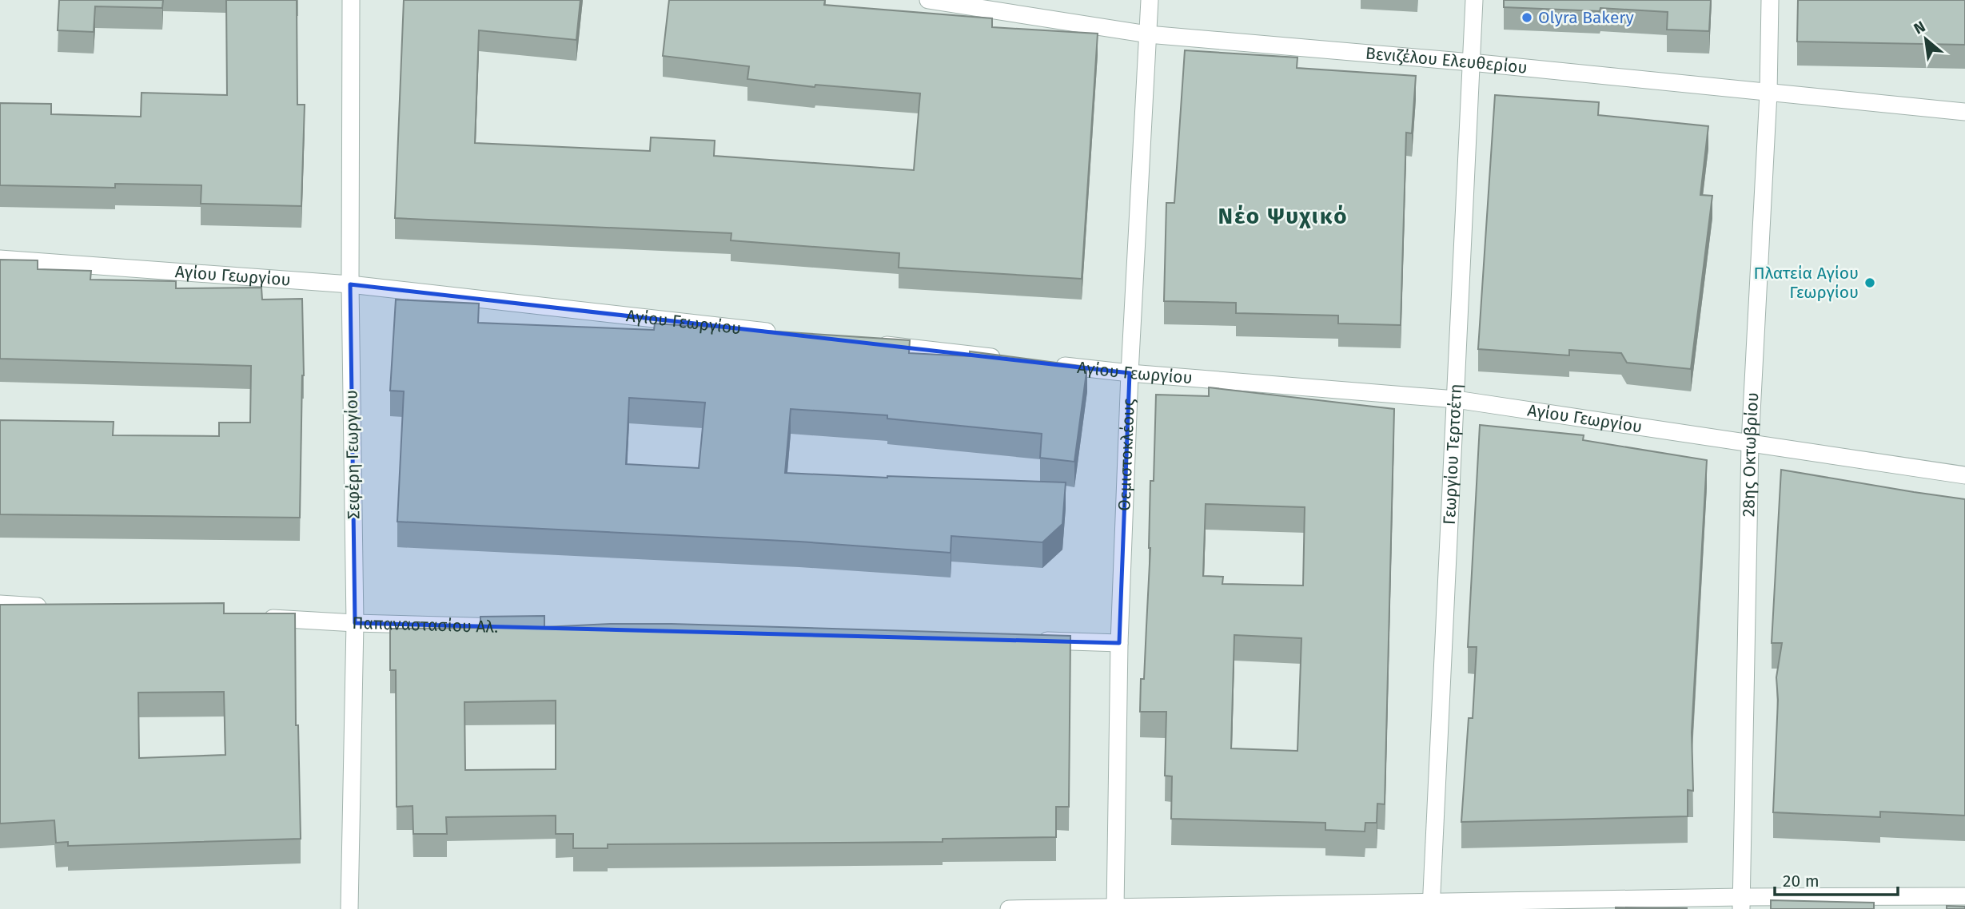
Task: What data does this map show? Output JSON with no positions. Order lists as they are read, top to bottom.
{
  "streets": {
    "street": [
      "Βενιζέλου Ελευθερίου",
      "Αγίου Γεωργίου",
      "Σεφέρη Γεωργίου",
      "Θεμιστοκλέους",
      "Γεωργίου Τερτσέτη",
      "28ης Οκτωβρίου",
      "Παπαναστασίου Αλ."
    ]
  },
  "crossings": [
    ["Βενιζέλου Ελευθερίου", "Θεμιστοκλέους"],
    ["Βενιζέλου Ελευθερίου", "Γεωργίου Τερτσέτη"],
    ["Βενιζέλου Ελευθερίου", "28ης Οκτωβρίου"],
    ["Αγίου Γεωργίου", "Σεφέρη Γεωργίου"],
    ["Αγίου Γεωργίου", "Θεμιστοκλέους"],
    ["Αγίου Γεωργίου", "Γεωργίου Τερτσέτη"],
    ["Αγίου Γεωργίου", "28ης Οκτωβρίου"],
    ["Σεφέρη Γεωργίου", "Παπαναστασίου Αλ."]
  ],
  "districts": ["Νέο Ψυχικό"],
  "places": ["Olyra Bakery", "Πλατεία Αγίου Γεωργίου"],
  "scale_bar": "20 m",
  "north": "top left"
}
